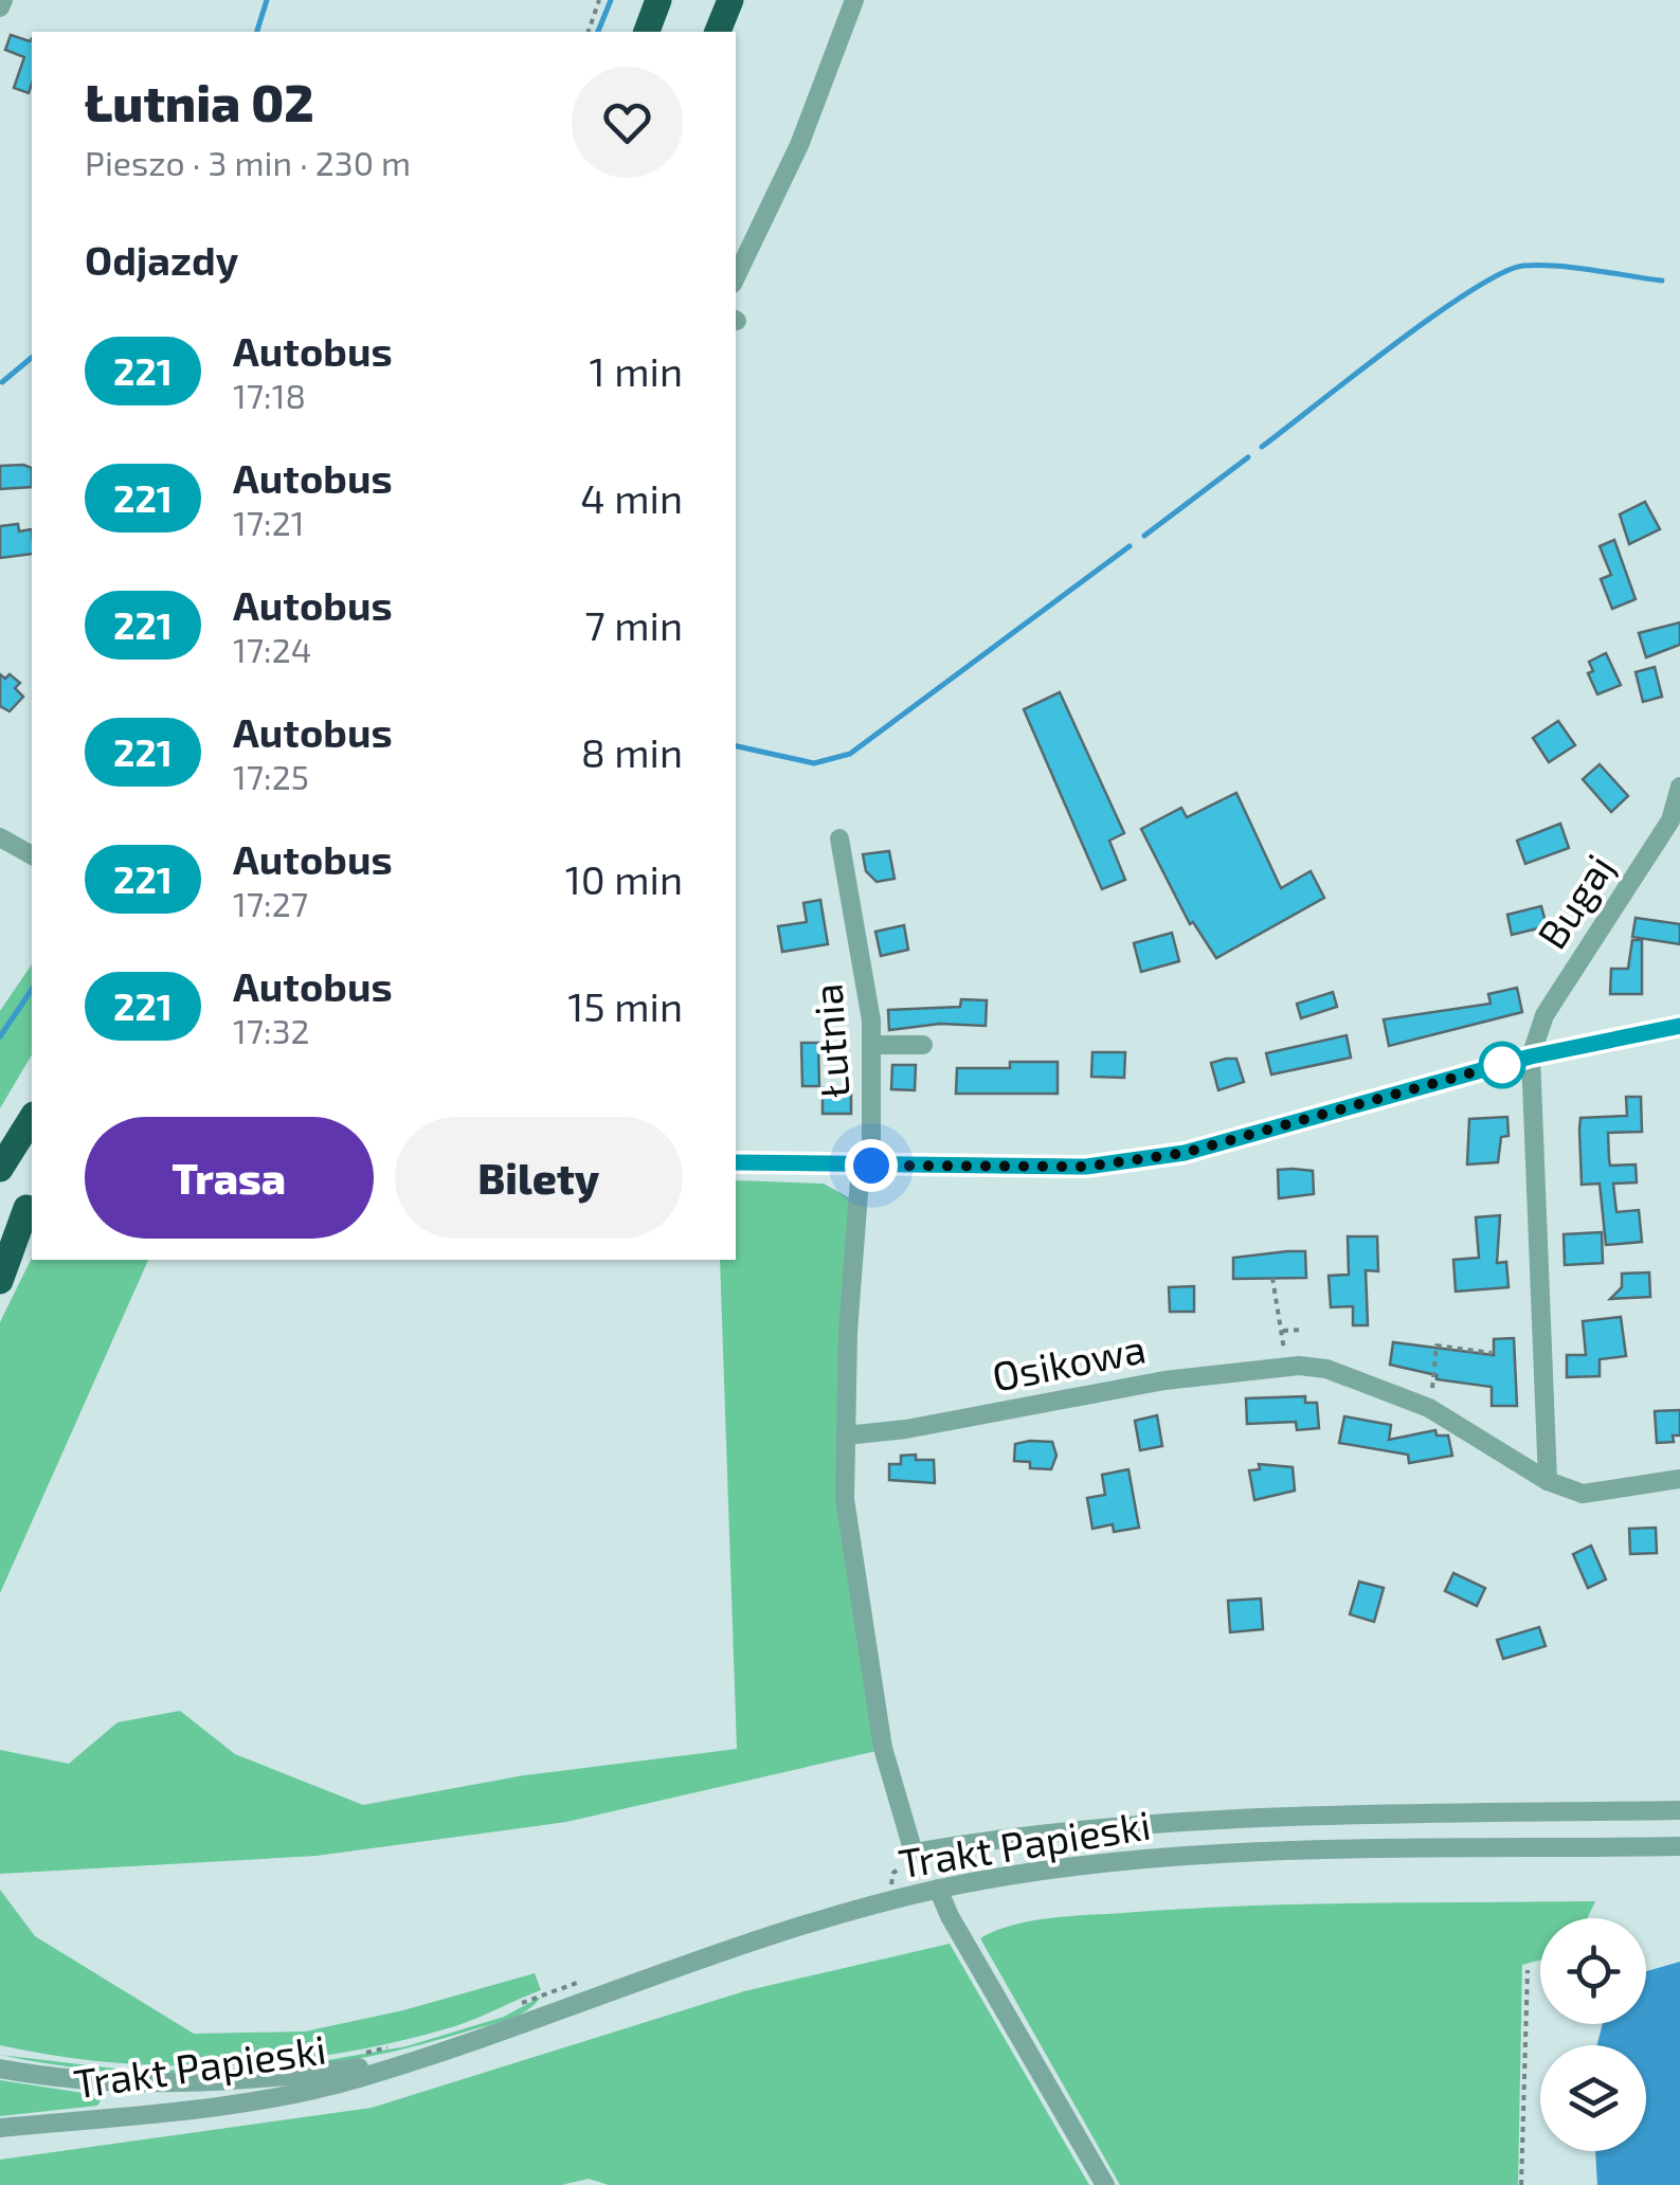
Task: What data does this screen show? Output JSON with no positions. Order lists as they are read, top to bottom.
{
  "streets": {
    "street": [
      "Bugaj",
      "Łutnia",
      "Osikowa",
      "Trakt Papieski"
    ]
  },
  "lines": ["bus line 221"],
  "page": {
    "heading": [
      ["Łutnia 02", "Pieszo · 3 min · 230 m"],
      "Odjazdy"
    ],
    "list": [
      {
        "mark": "221",
        "name": "Autobus",
        "note": "17:18",
        "value": "1 min"
      },
      {
        "mark": "221",
        "name": "Autobus",
        "note": "17:21",
        "value": "4 min"
      },
      {
        "mark": "221",
        "name": "Autobus",
        "note": "17:24",
        "value": "7 min"
      },
      {
        "mark": "221",
        "name": "Autobus",
        "note": "17:25",
        "value": "8 min"
      },
      {
        "mark": "221",
        "name": "Autobus",
        "note": "17:27",
        "value": "10 min"
      },
      {
        "mark": "221",
        "name": "Autobus",
        "note": "17:32",
        "value": "15 min"
      }
    ],
    "buttons": ["Trasa", "Bilety"]
  }
}
